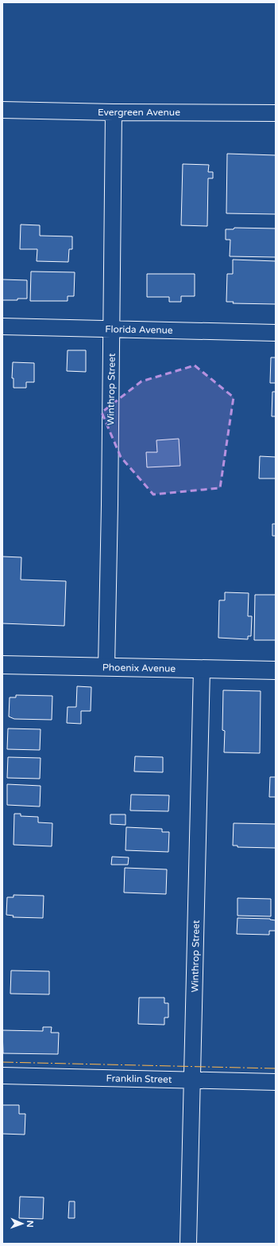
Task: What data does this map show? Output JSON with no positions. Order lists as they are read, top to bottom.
{
  "streets": {
    "street": [
      "Evergreen Avenue",
      "Florida Avenue",
      "Winthrop Street",
      "Phoenix Avenue",
      "Franklin Street"
    ]
  },
  "crossings": [
    ["Evergreen Avenue", "Winthrop Street"],
    ["Florida Avenue", "Winthrop Street"],
    ["Winthrop Street", "Phoenix Avenue"],
    ["Winthrop Street", "Franklin Street"]
  ],
  "north": "right"
}
